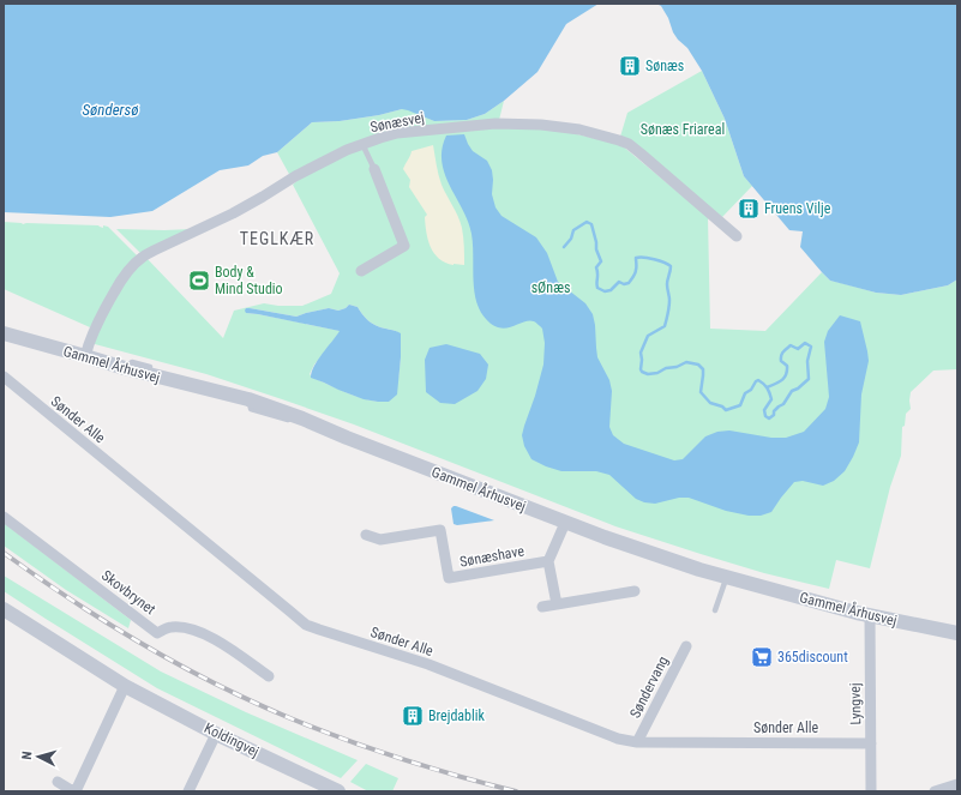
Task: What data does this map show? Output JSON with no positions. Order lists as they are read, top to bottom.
{
  "streets": {
    "street": [
      "Sønæsvej",
      "Gammel Århusvej",
      "Sønder Alle",
      "Sønæshave",
      "Skovbrynet",
      "Søndervang",
      "Lyngvej",
      "Koldingvej"
    ]
  },
  "crossings": [
    ["Sønæsvej", "Gammel Århusvej"],
    ["Gammel Århusvej", "Lyngvej"],
    ["Sønder Alle", "Søndervang"],
    ["Sønder Alle", "Lyngvej"]
  ],
  "districts": ["TEGLKÆR"],
  "water": ["Søndersø"],
  "parks": ["Sønæs Friareal", "sØnæs"],
  "places": {
    "building": ["Sønæs", "Fruens Vilje", "Brejdablik"],
    "sports": ["Body & Mind Studio"],
    "supermarket": ["365discount"]
  },
  "north": "left"
}
